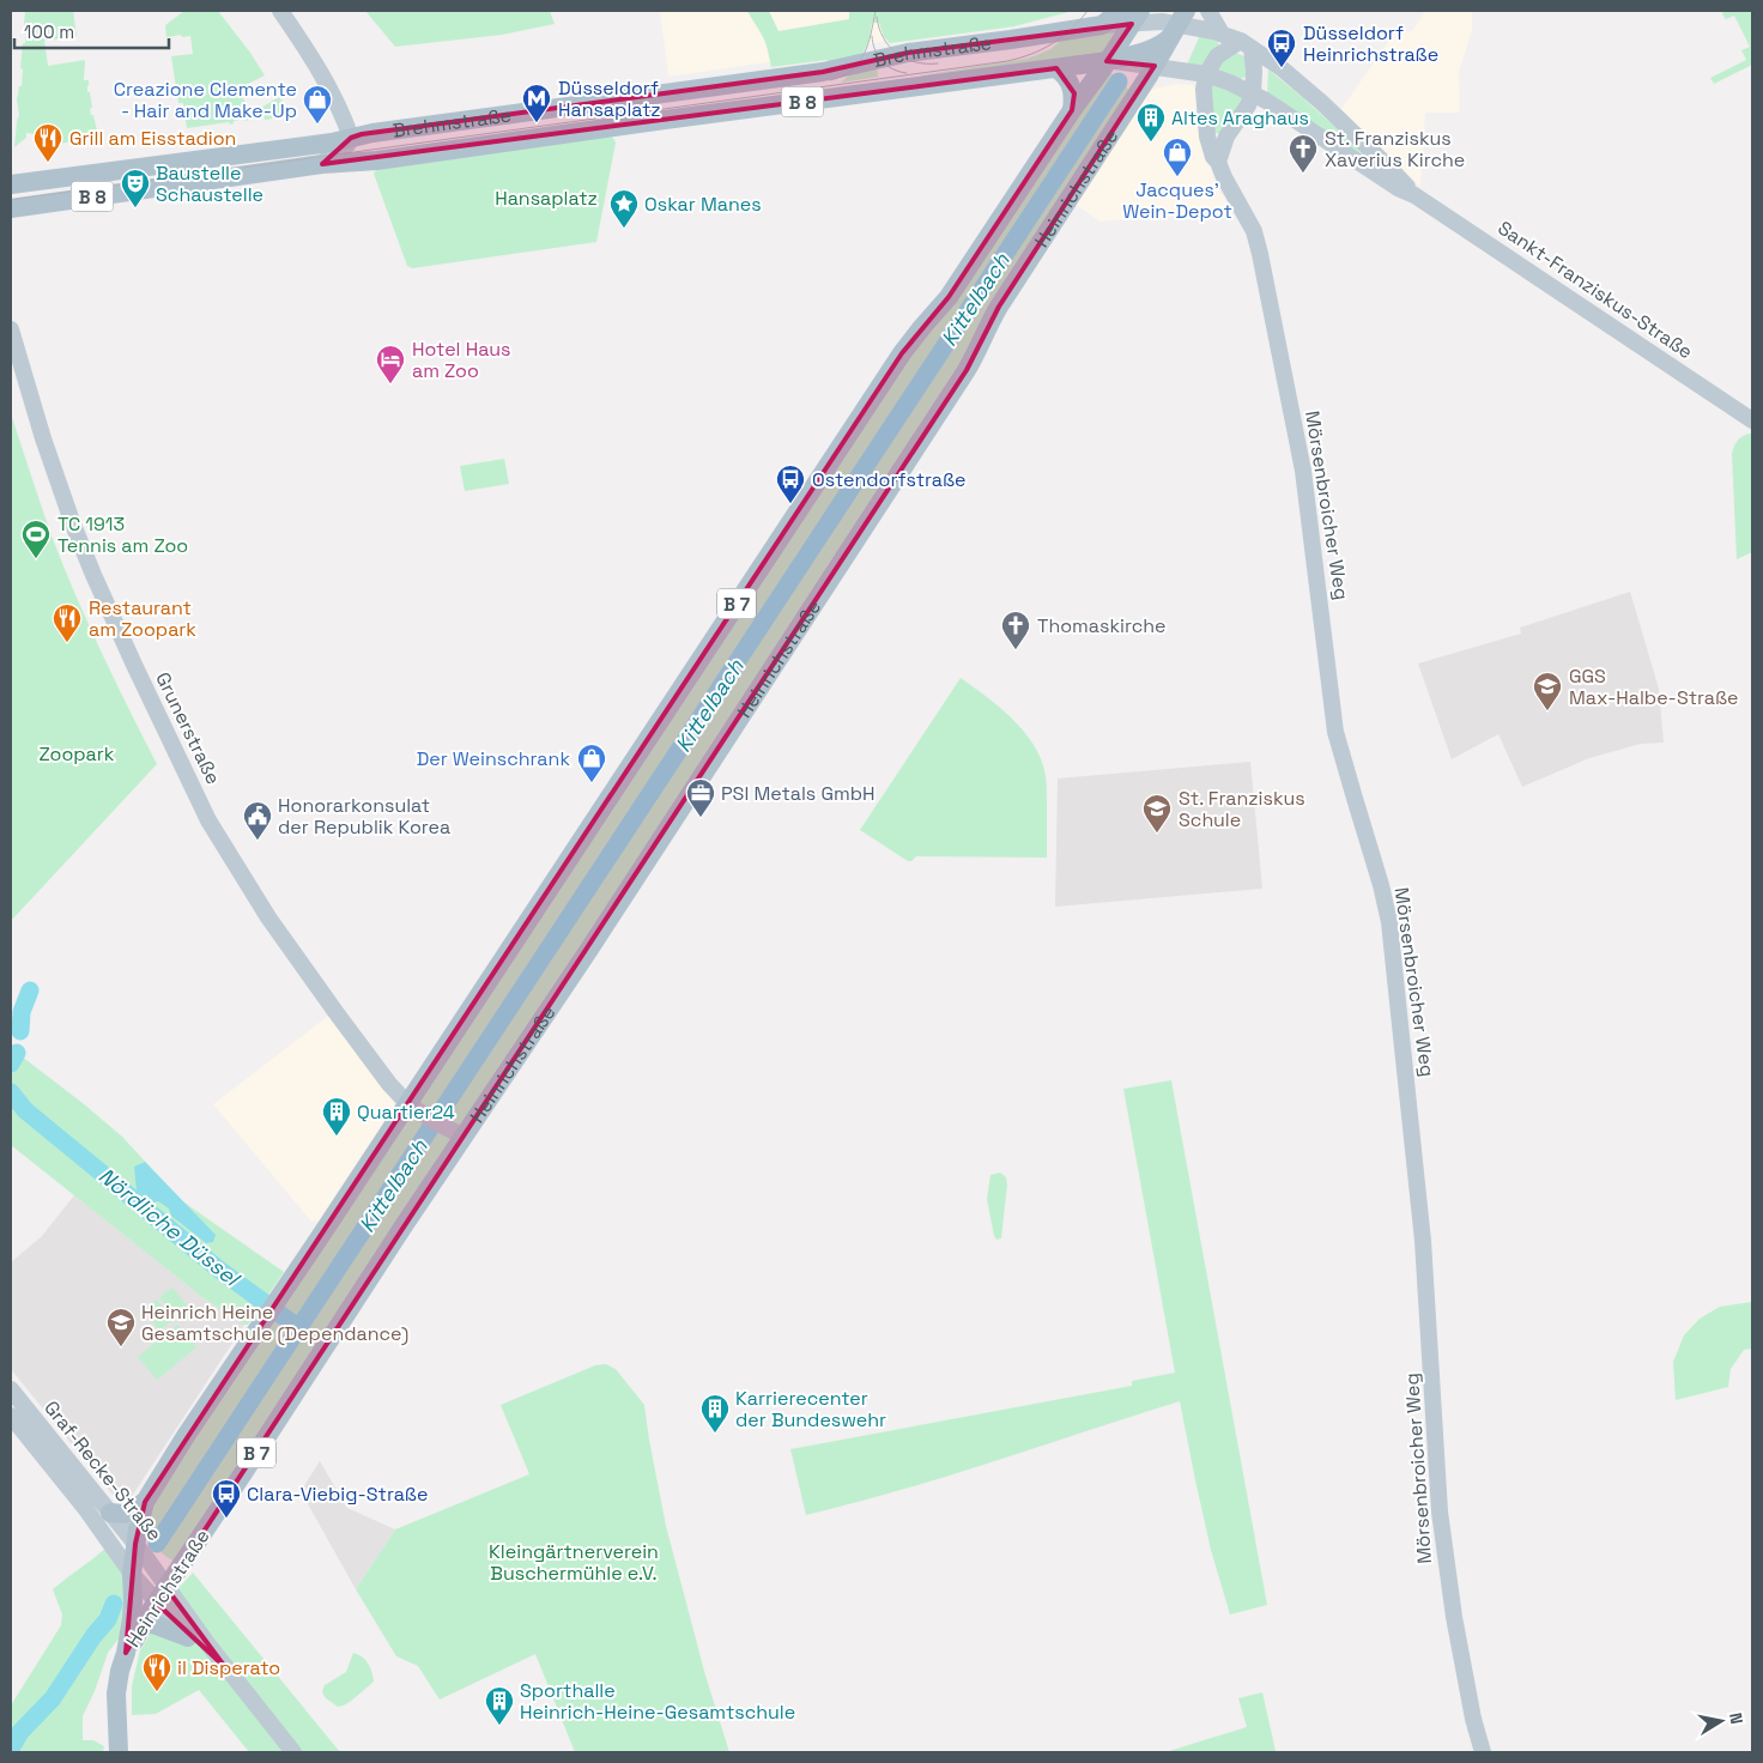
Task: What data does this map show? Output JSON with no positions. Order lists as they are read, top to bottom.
{
  "streets": {
    "main road": [
      "Brehmstraße",
      "B 8",
      "Heinrichstraße",
      "B 7"
    ],
    "street": [
      "Sankt-Franziskus-Straße",
      "Mörsenbroicher Weg",
      "Grunerstraße",
      "Graf-Recke-Straße"
    ]
  },
  "crossings": [
    ["Brehmstraße", "Heinrichstraße"],
    ["Brehmstraße", "Sankt-Franziskus-Straße"],
    ["Heinrichstraße", "Sankt-Franziskus-Straße"],
    ["Heinrichstraße", "B 7"],
    ["Heinrichstraße", "Grunerstraße"],
    ["Heinrichstraße", "Graf-Recke-Straße"],
    ["Sankt-Franziskus-Straße", "Mörsenbroicher Weg"]
  ],
  "water": ["Kittelbach", "Nördliche Düssel"],
  "parks": ["Hansaplatz", "Zoopark", "Kleingärtnerverein Buschermühle e.V."],
  "places": {
    "bus stop": ["Düsseldorf Heinrichstraße", "Ostendorfstraße", "Clara-Viebig-Straße"],
    "metro station": ["Düsseldorf Hansaplatz"],
    "shop": ["Creazione Clemente - Hair and Make-Up", "Jacques' Wein-Depot", "Der Weinschrank"],
    "building": [
      "Altes Araghaus",
      "Quartier24",
      "Karrierecenter der Bundeswehr",
      "Sporthalle Heinrich-Heine-Gesamtschule"
    ],
    "restaurant": ["Grill am Eisstadion", "Restaurant am Zoopark", "il Disperato"],
    "church": ["St. Franziskus Xaverius Kirche", "Thomaskirche"],
    "theatre": ["Baustelle Schaustelle"],
    "place": ["Oskar Manes"],
    "hotel": ["Hotel Haus am Zoo"],
    "sports": ["TC 1913 Tennis am Zoo"],
    "school or university": ["GGS Max-Halbe-Straße", "St. Franziskus Schule", "Heinrich Heine Gesamtschule (Dependance)"],
    "office": ["PSI Metals GmbH"],
    "public building": ["Honorarkonsulat der Republik Korea"]
  },
  "scale_bar": "100 m",
  "north": "right"
}
